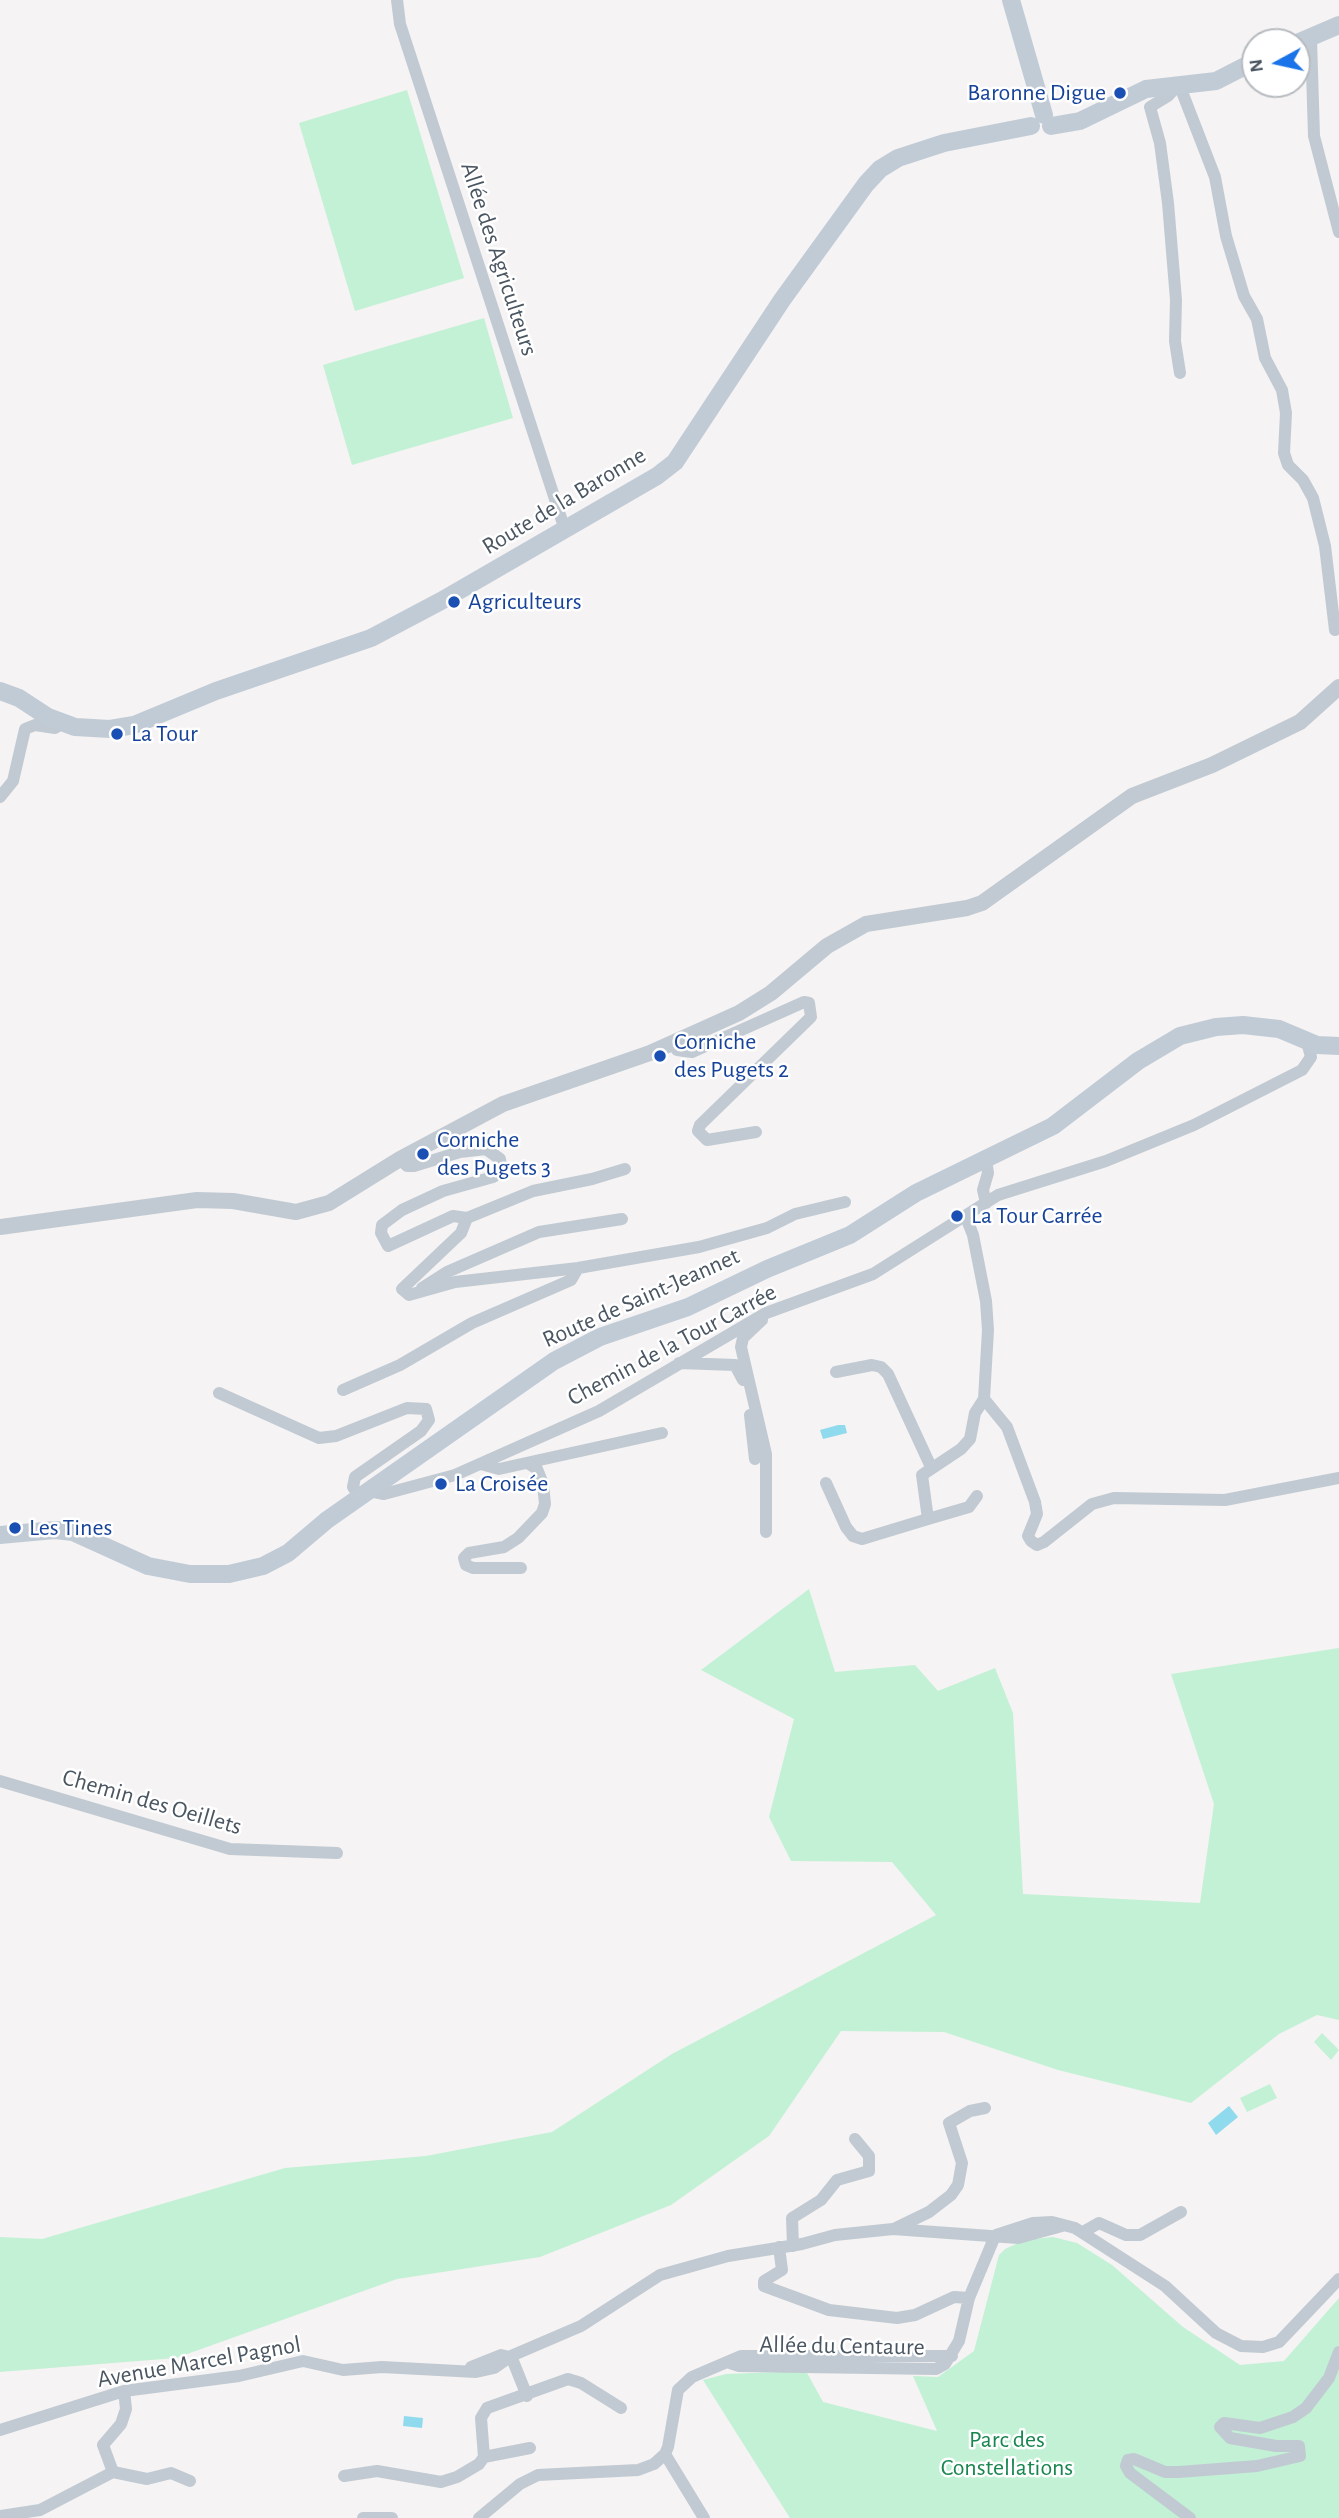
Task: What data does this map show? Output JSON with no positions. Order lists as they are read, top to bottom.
{
  "streets": {
    "main road": ["Route de la Baronne", "Route de Saint-Jeannet"],
    "street": [
      "Allée des Agriculteurs",
      "Chemin de la Tour Carrée",
      "Chemin des Oeillets",
      "Allée du Centaure",
      "Avenue Marcel Pagnol"
    ]
  },
  "crossings": [
    ["Allée des Agriculteurs", "Route de la Baronne"],
    ["Route de Saint-Jeannet", "Chemin de la Tour Carrée"],
    ["Allée du Centaure", "Avenue Marcel Pagnol"]
  ],
  "parks": ["Parc des Constellations"],
  "places": [
    "Baronne Digue",
    "Agriculteurs",
    "La Tour",
    "Corniche des Pugets 2",
    "Corniche des Pugets 3",
    "La Tour Carrée",
    "La Croisée",
    "Les Tines"
  ],
  "north": "left"
}
